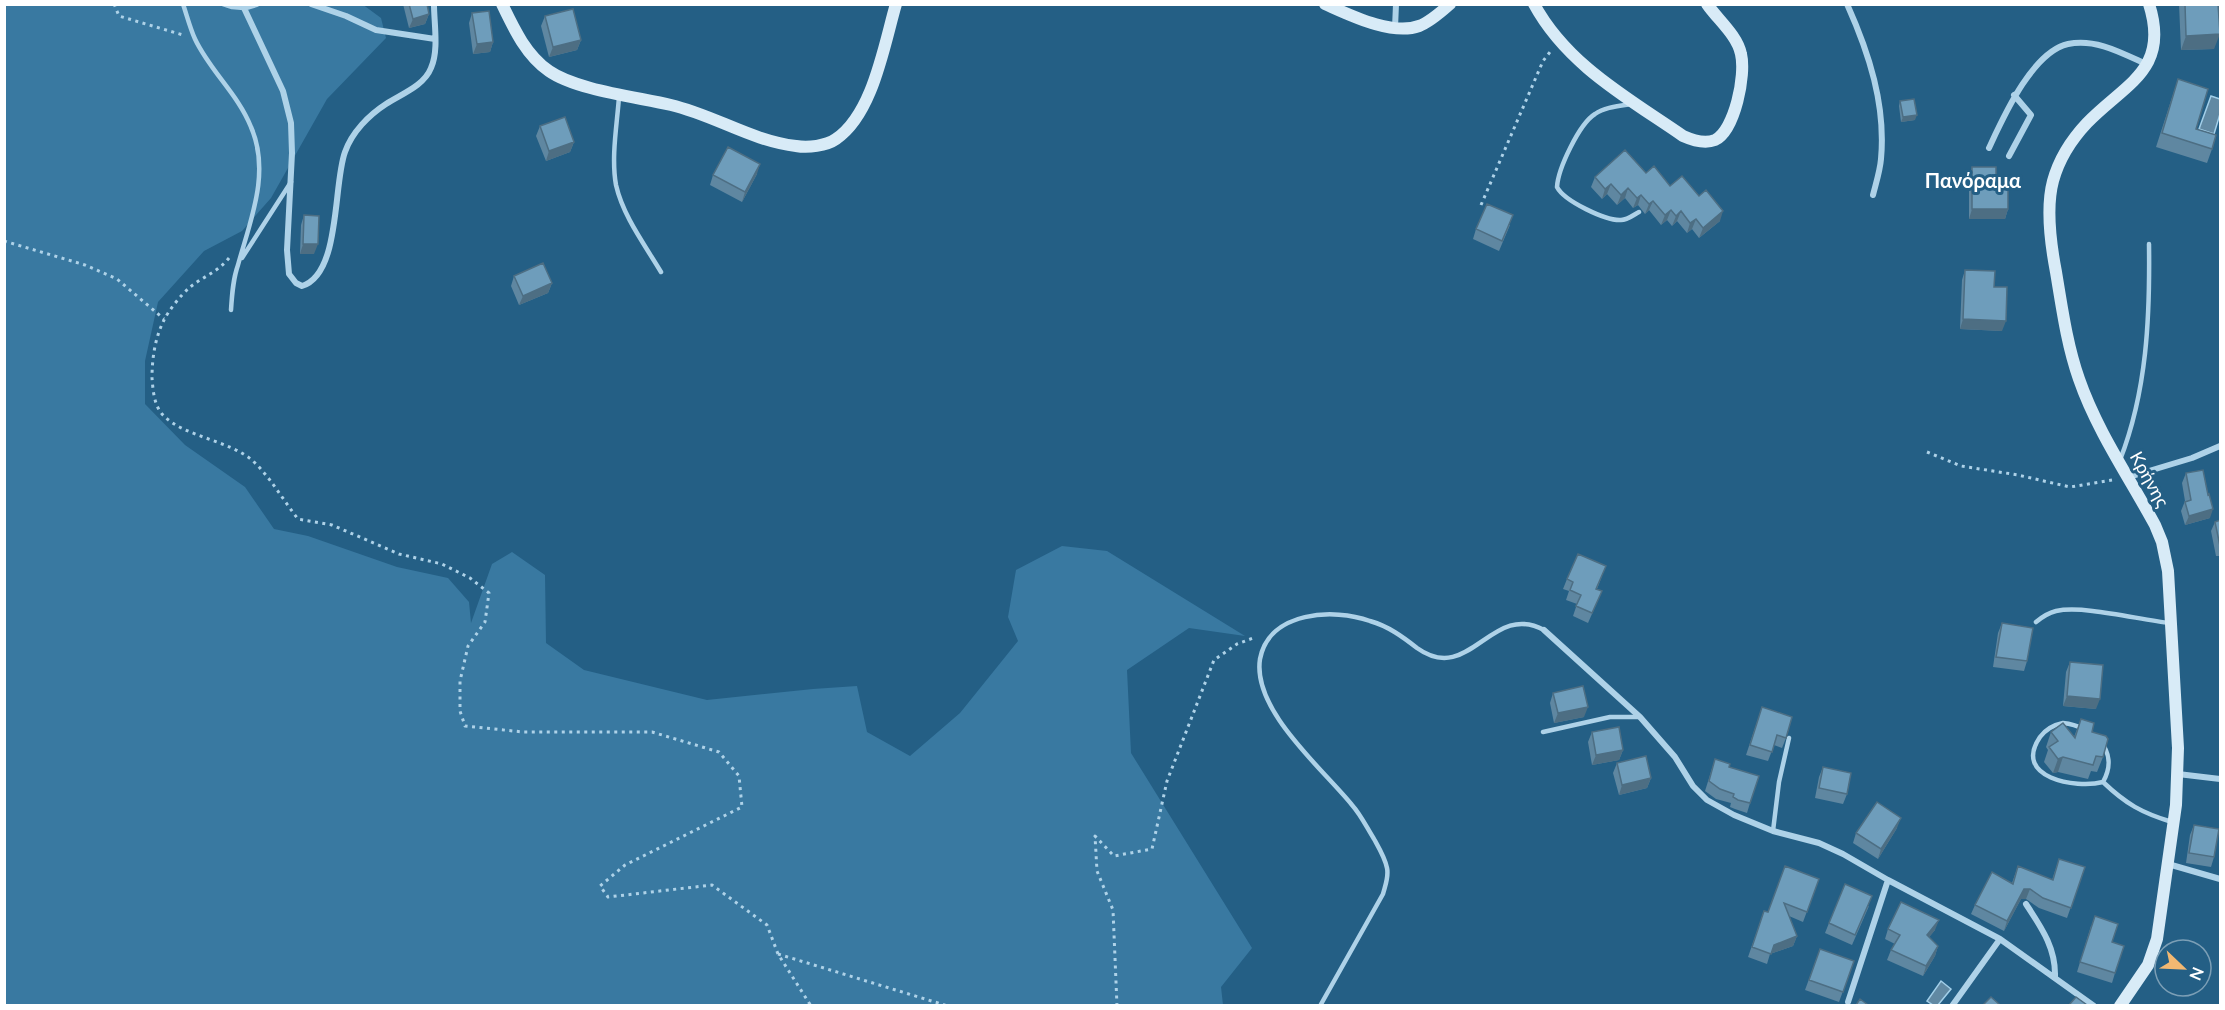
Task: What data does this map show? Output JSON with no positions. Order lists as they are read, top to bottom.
{
  "streets": {
    "street": ["Κρήνης"]
  },
  "districts": ["Πανόραμα"],
  "north": "bottom right"
}
